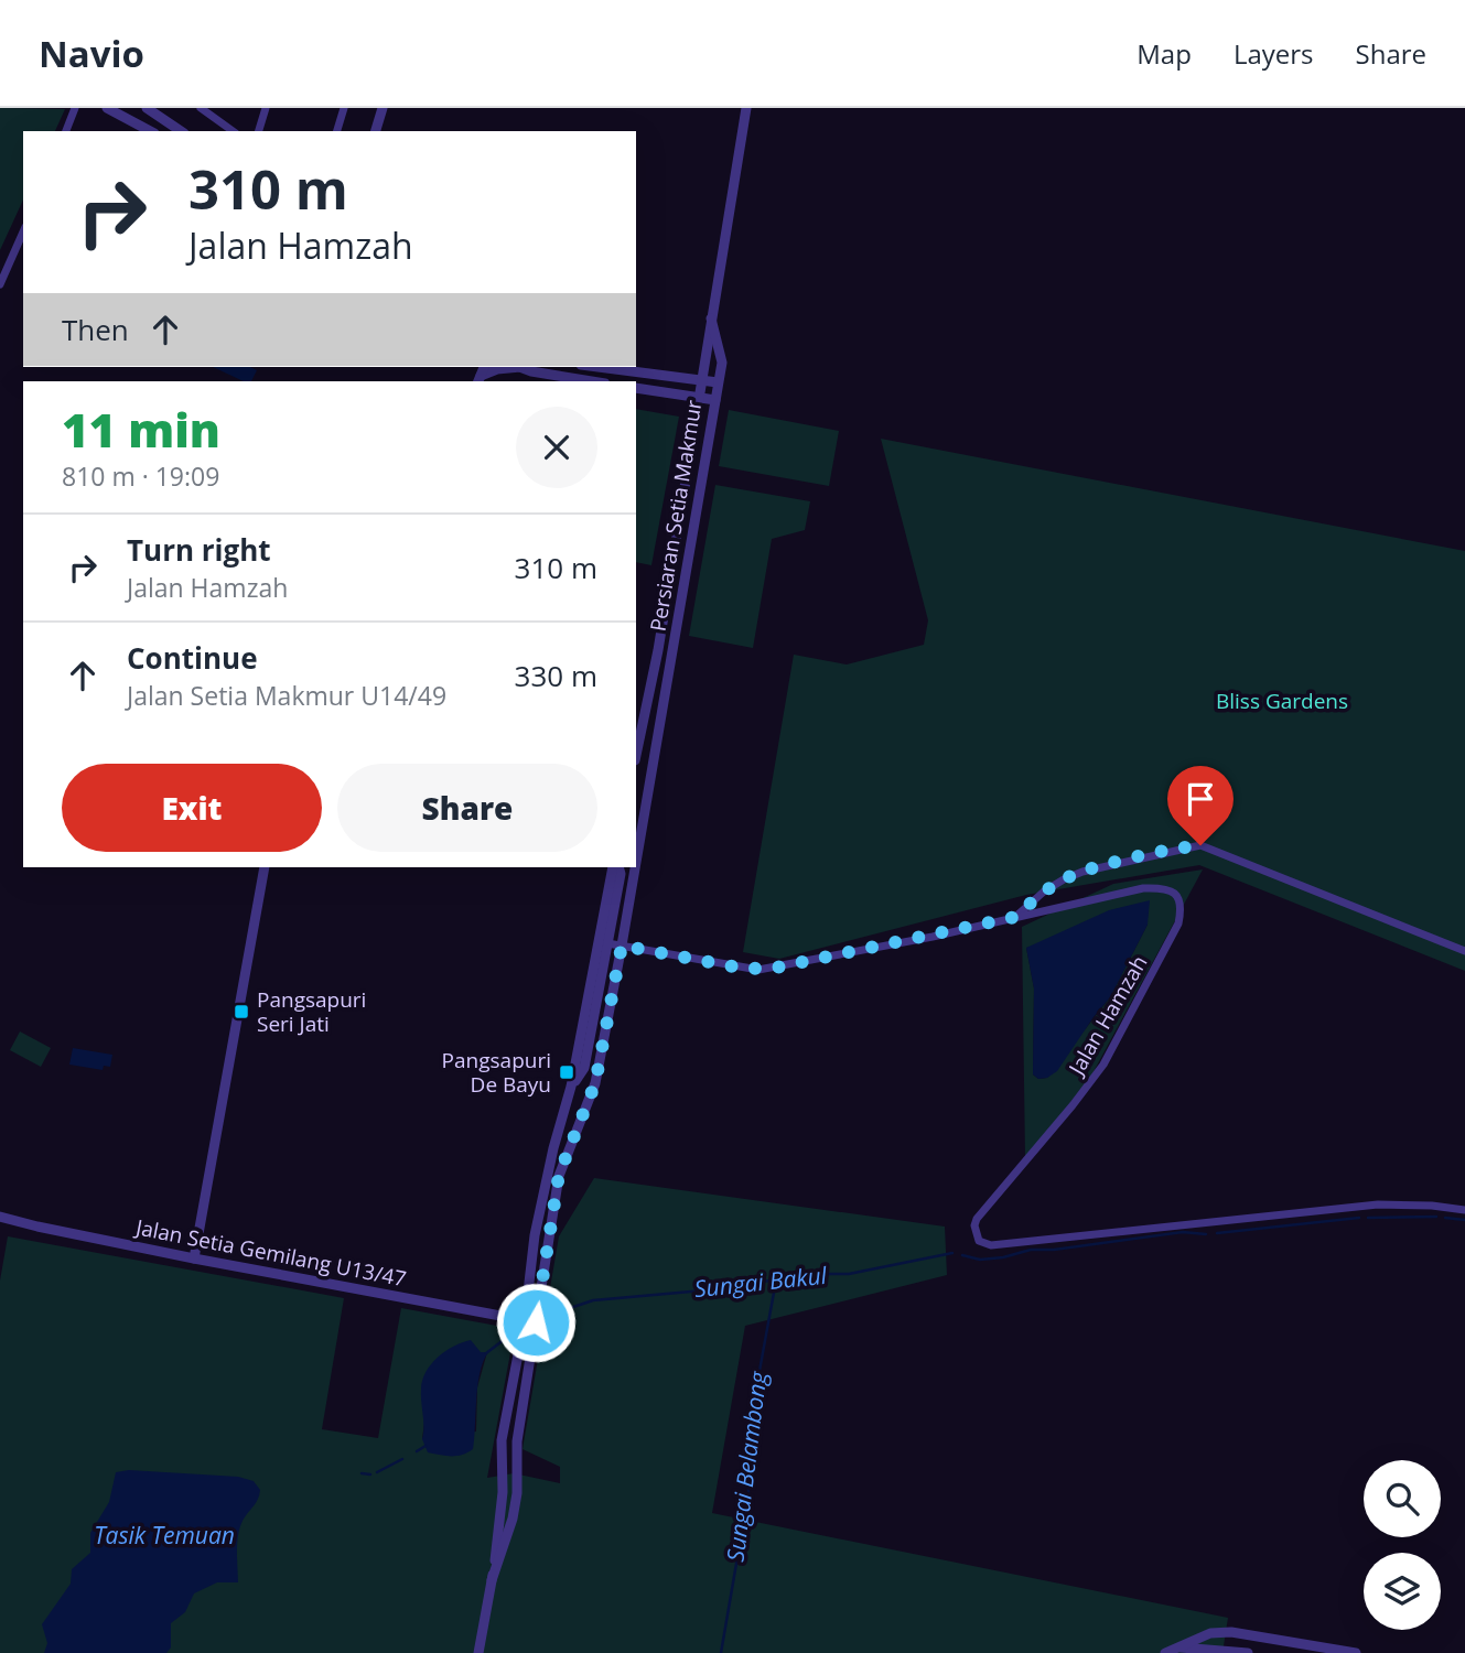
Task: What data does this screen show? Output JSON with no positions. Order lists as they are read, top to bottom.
{
  "streets": {
    "street": ["Persiaran Setia Makmur", "Jalan Hamzah", "Jalan Setia Gemilang U13/47"]
  },
  "crossings": [
    ["Persiaran Setia Makmur", "Jalan Hamzah"],
    ["Persiaran Setia Makmur", "Jalan Setia Gemilang U13/47"]
  ],
  "water": ["Sungai Bakul", "Sungai Belambong", "Tasik Temuan"],
  "parks": ["Bliss Gardens"],
  "places": {
    "transit": ["Pangsapuri Seri Jati", "Pangsapuri De Bayu"]
  },
  "page": {
    "header": "Navio",
    "nav": ["Map", "Layers", "Share"],
    "turn": ["310 m", "Jalan Hamzah"],
    "then": "Then",
    "heading": ["11 min", "810 m · 19:09"],
    "list": [
      {
        "name": "Turn right",
        "note": "Jalan Hamzah",
        "value": "310 m"
      },
      {
        "name": "Continue",
        "note": "Jalan Setia Makmur U14/49",
        "value": "330 m"
      }
    ],
    "buttons": ["Exit", "Share"]
  }
}
